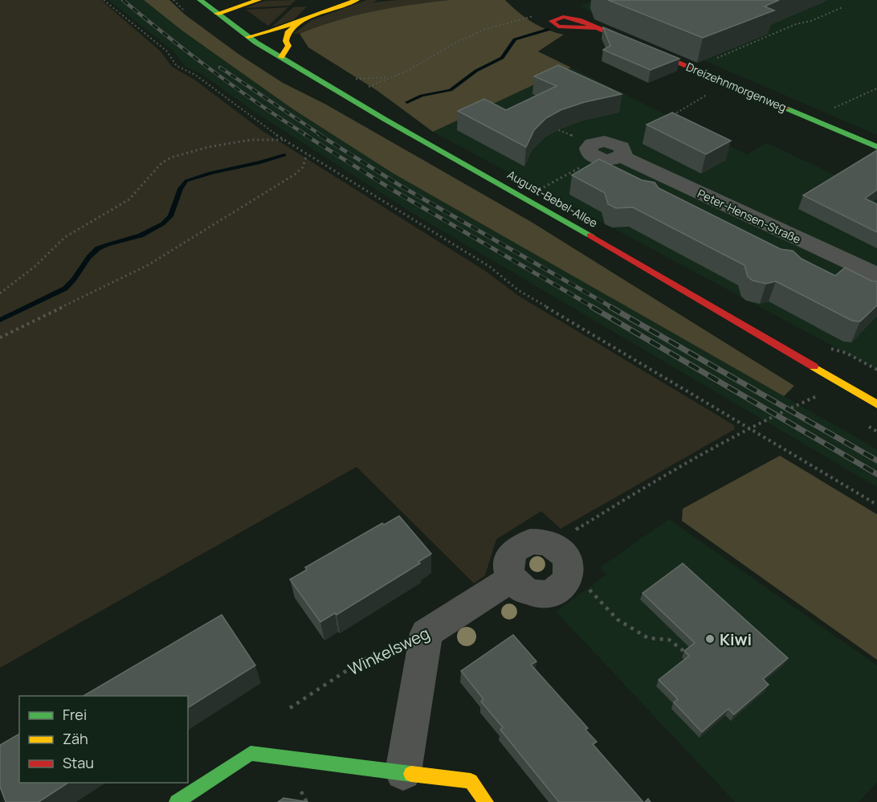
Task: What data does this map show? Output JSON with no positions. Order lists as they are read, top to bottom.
{
  "streets": {
    "main road": ["Dreizehnmorgenweg", "August-Bebel-Allee"],
    "street": ["Peter-Hensen-Straße", "Winkelsweg"]
  },
  "places": ["Kiwi"],
  "legend": ["Frei", "Zäh", "Stau"]
}
